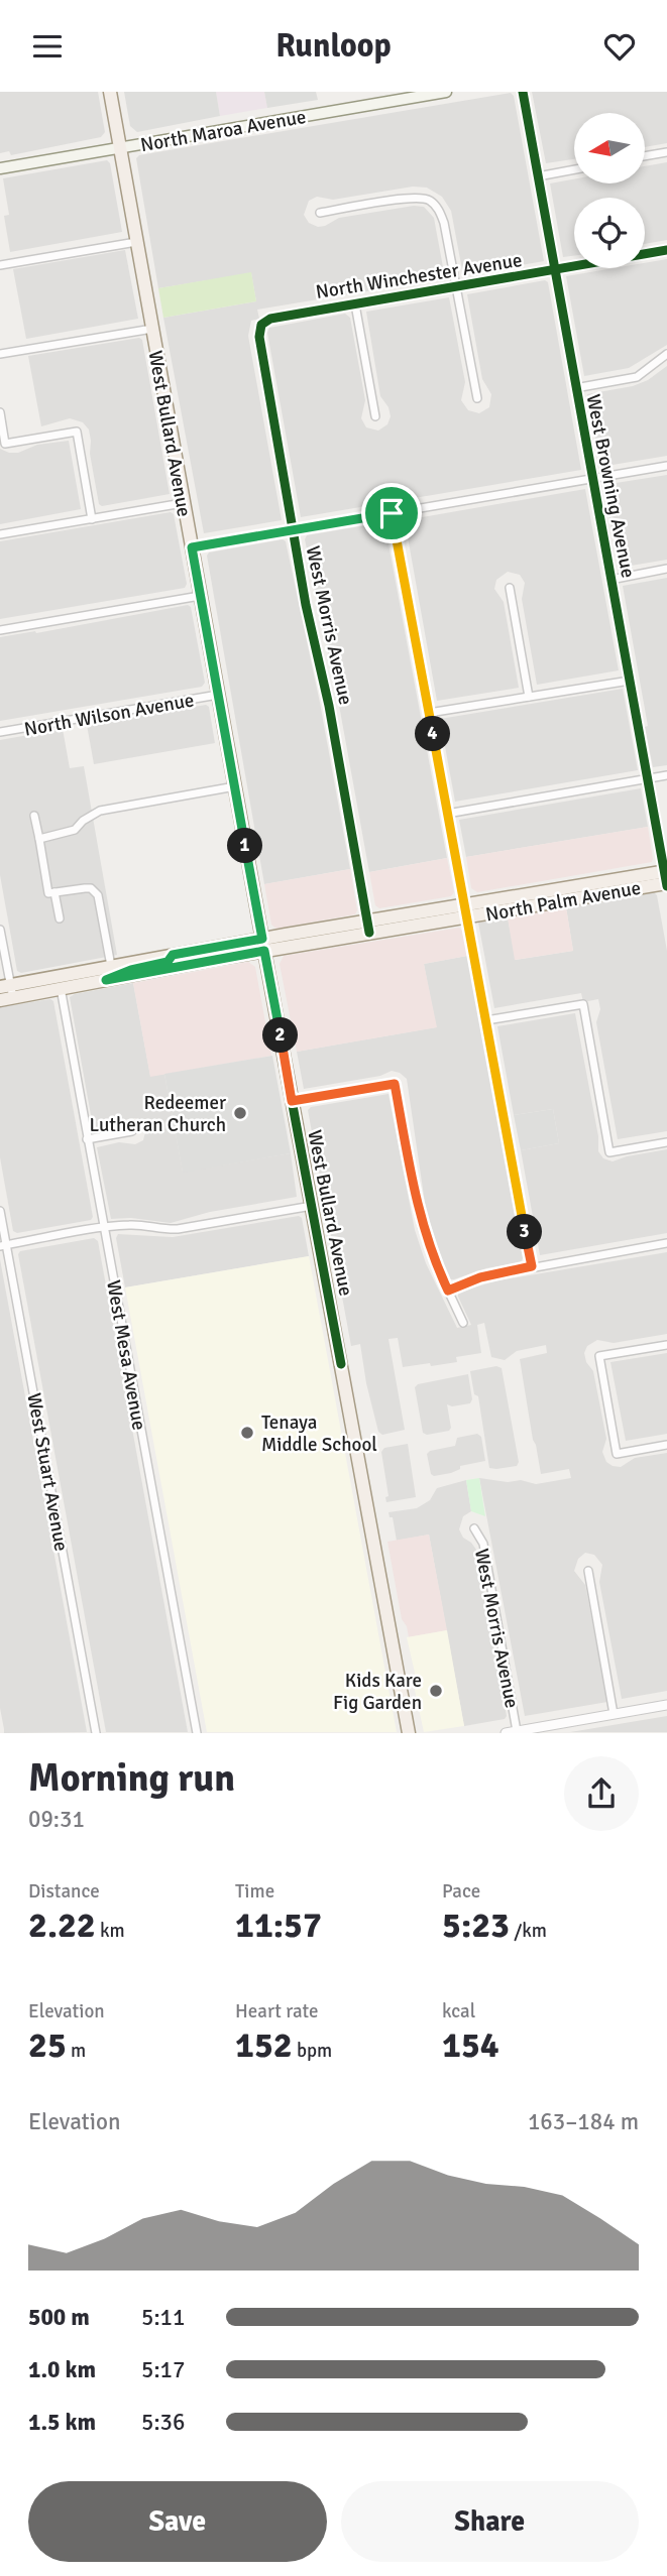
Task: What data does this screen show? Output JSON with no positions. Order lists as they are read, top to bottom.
{
  "streets": {
    "main road": ["North Maroa Avenue", "West Bullard Avenue", "North Palm Avenue"],
    "street": [
      "North Winchester Avenue",
      "West Browning Avenue",
      "West Morris Avenue",
      "North Wilson Avenue",
      "West Mesa Avenue",
      "West Stuart Avenue"
    ]
  },
  "crossings": [
    ["North Maroa Avenue", "West Bullard Avenue"],
    ["North Winchester Avenue", "West Browning Avenue"],
    ["North Winchester Avenue", "West Morris Avenue"],
    ["West Bullard Avenue", "North Wilson Avenue"],
    ["West Bullard Avenue", "North Palm Avenue"],
    ["West Browning Avenue", "North Palm Avenue"],
    ["West Morris Avenue", "North Palm Avenue"],
    ["North Palm Avenue", "West Mesa Avenue"]
  ],
  "places": ["Redeemer Lutheran Church", "Tenaya Middle School", "Kids Kare Fig Garden"],
  "north": "left",
  "page": {
    "header": "Runloop",
    "pins": [
      "4",
      "1",
      "2",
      "3"
    ],
    "heading": ["Morning run", "09:31"],
    "stats": [
      ["Distance", "2.22 km"],
      ["Time", "11:57"],
      ["Pace", "5:23 /km"],
      ["Elevation", "25 m"],
      ["Heart rate", "152 bpm"],
      ["kcal", "154"]
    ],
    "chart": ["Elevation", "163–184 m"],
    "list": [
      {
        "name": "500 m",
        "note": "5:11"
      },
      {
        "name": "1.0 km",
        "note": "5:17"
      },
      {
        "name": "1.5 km",
        "note": "5:36"
      }
    ],
    "buttons": ["Save", "Share"]
  }
}
